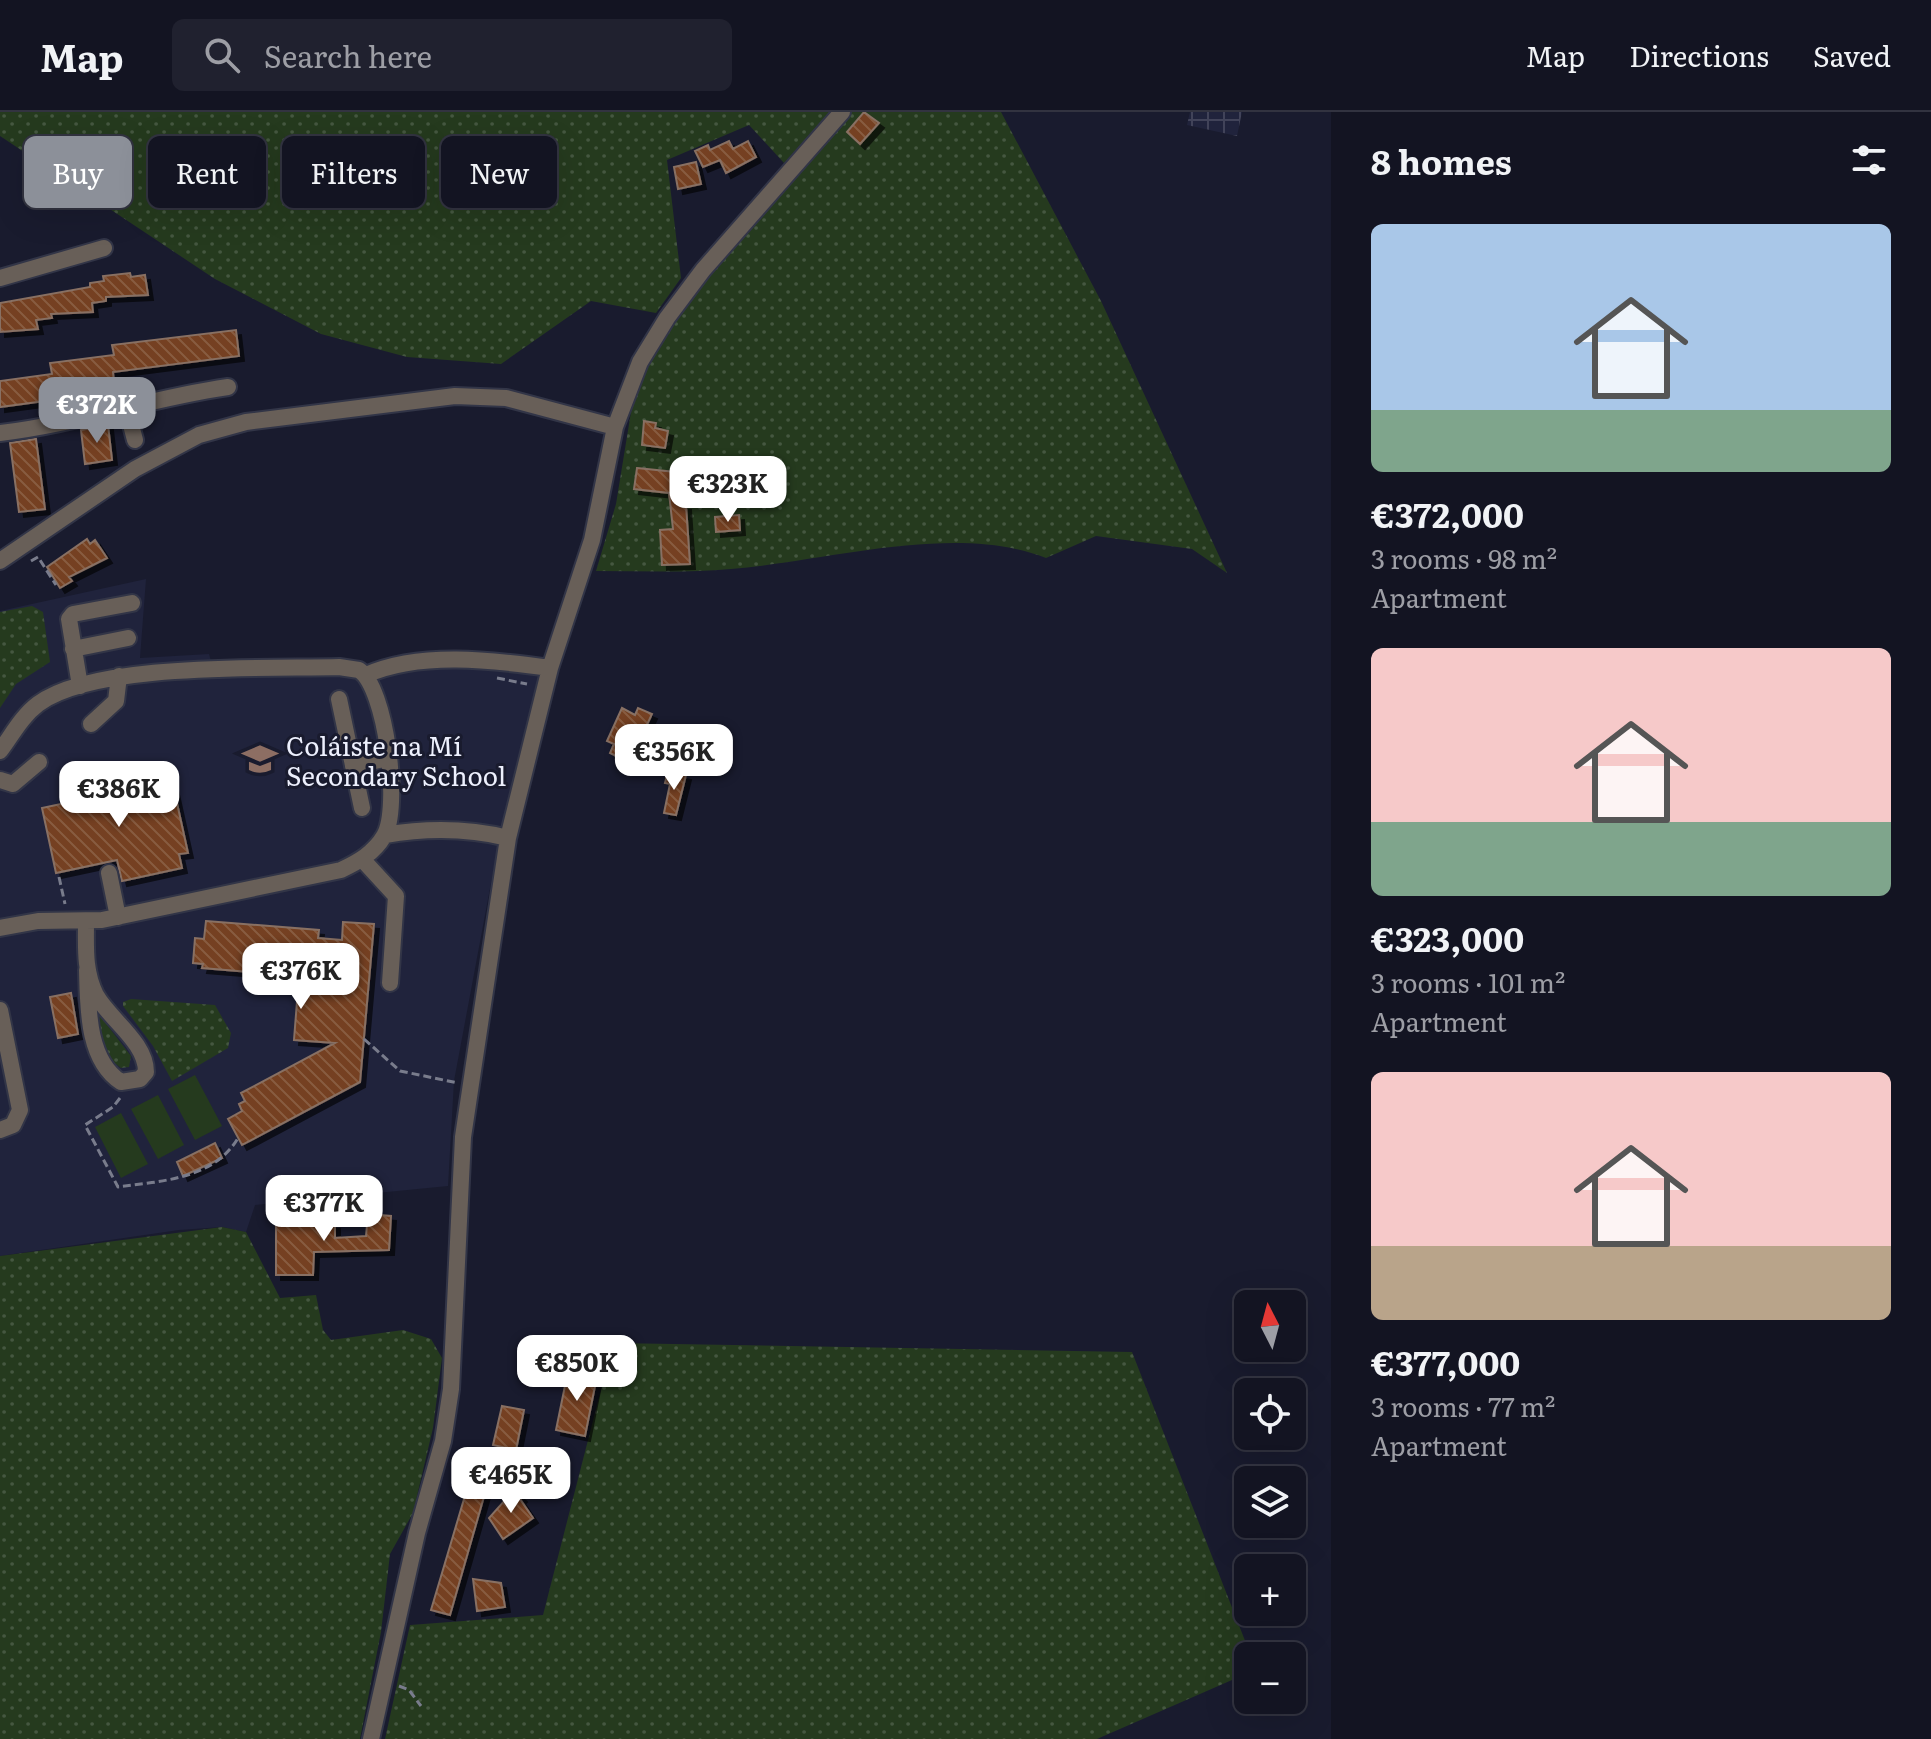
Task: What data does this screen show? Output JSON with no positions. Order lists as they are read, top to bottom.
{
  "places": {
    "school or university": ["Coláiste na Mí Secondary School"]
  },
  "north": "top",
  "page": {
    "header": "Map",
    "search": "Search here",
    "nav": ["Map", "Directions", "Saved"],
    "heading": "8 homes",
    "chip": [
      "Buy",
      "Rent",
      "Filters",
      "New"
    ],
    "list": [
      {
        "name": "€372,000",
        "note": "3 rooms · 98 m² · Apartment"
      },
      {
        "name": "€323,000",
        "note": "3 rooms · 101 m² · Apartment"
      },
      {
        "name": "€377,000",
        "note": "3 rooms · 77 m² · Apartment"
      }
    ],
    "price": [
      "€372K",
      "€323K",
      "€356K",
      "€386K",
      "€376K",
      "€377K",
      "€850K",
      "€465K"
    ],
    "map_buttons": ["+", "−"]
  }
}
